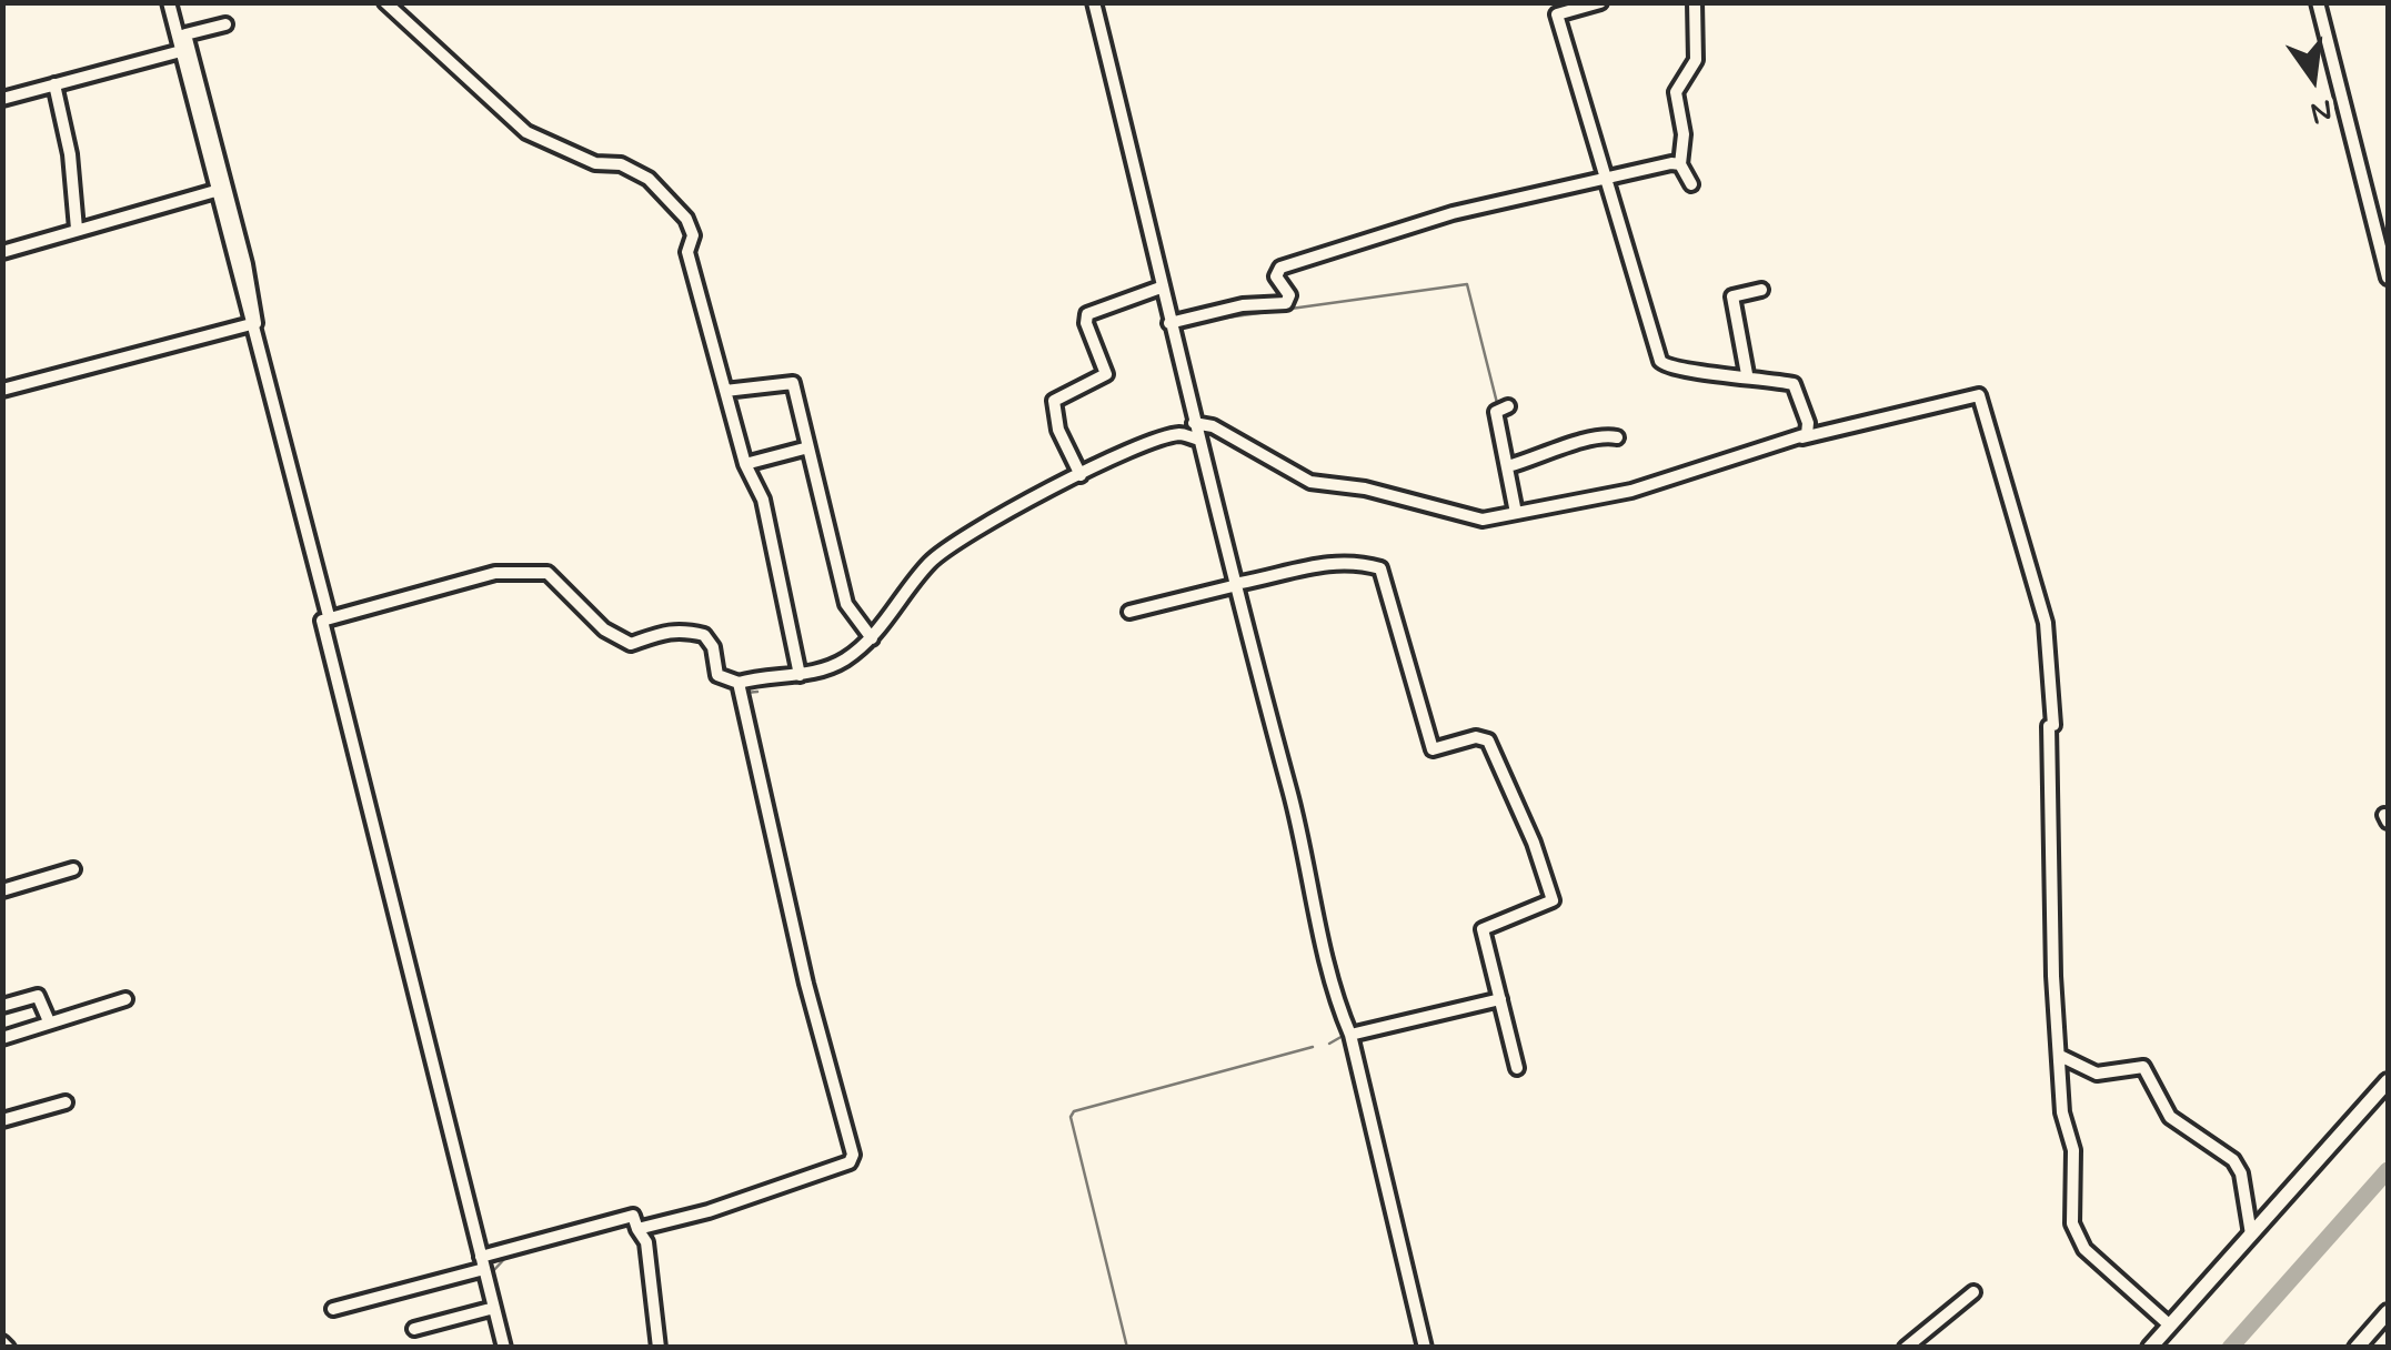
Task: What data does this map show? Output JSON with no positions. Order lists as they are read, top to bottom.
{
  "north": "bottom"
}
